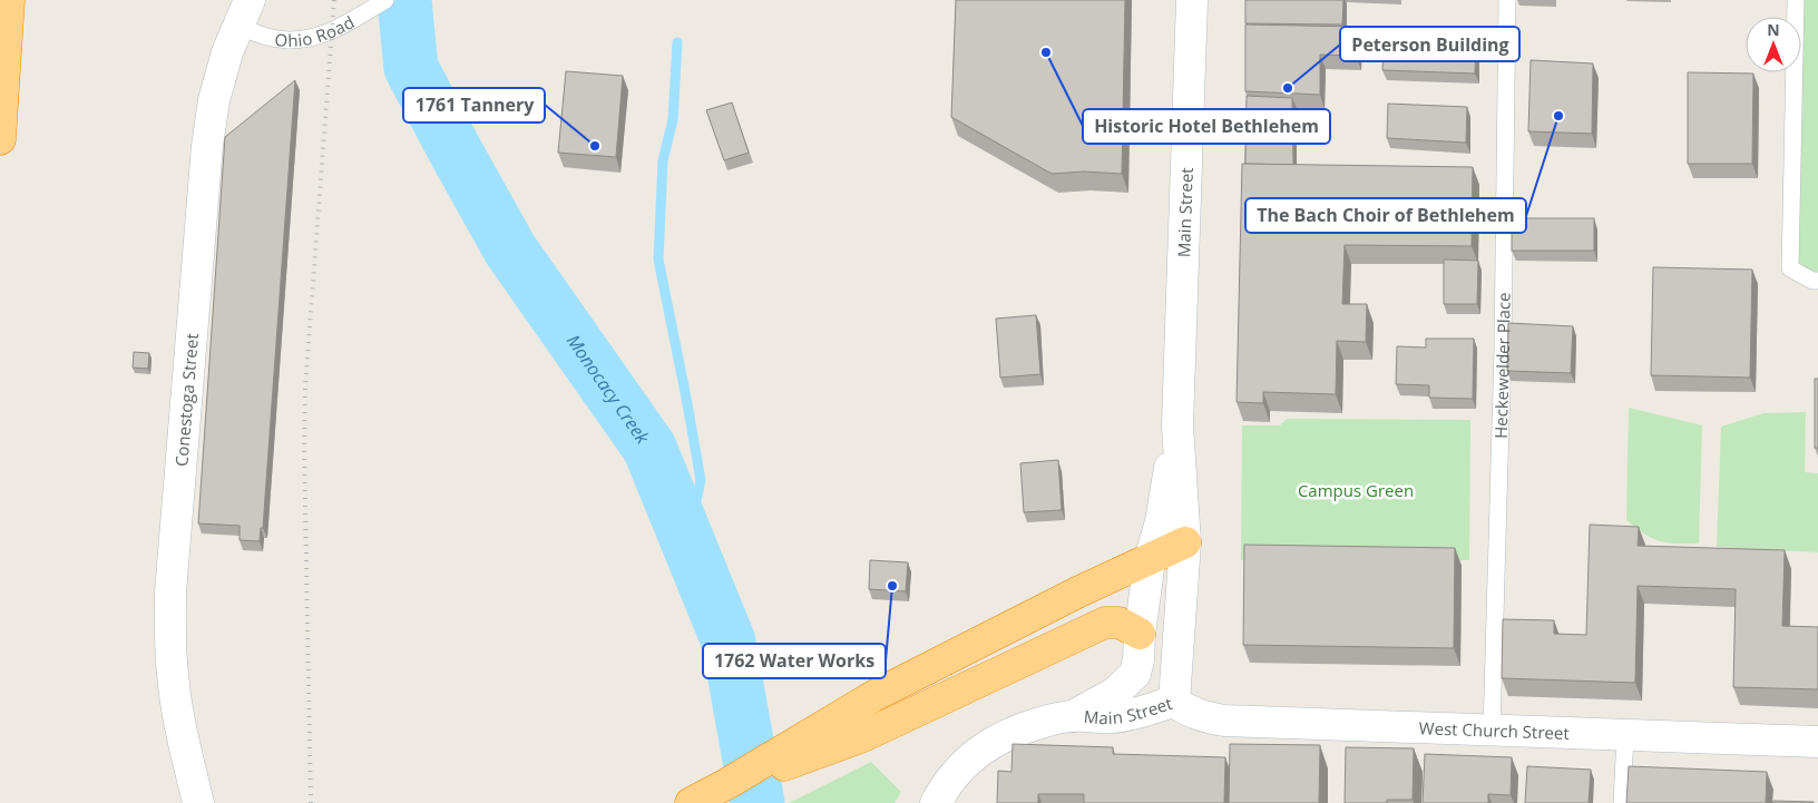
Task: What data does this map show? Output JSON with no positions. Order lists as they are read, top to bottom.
{
  "streets": {
    "street": ["Main Street", "Conestoga Street", "West Church Street"],
    "lane": ["Ohio Road", "Heckewelder Place"]
  },
  "crossings": [
    ["Ohio Road", "Conestoga Street"],
    ["Main Street", "West Church Street"],
    ["Heckewelder Place", "West Church Street"]
  ],
  "water": ["Monocacy Creek"],
  "parks": ["Campus Green"],
  "places": [
    "Historic Hotel Bethlehem",
    "Peterson Building",
    "The Bach Choir of Bethlehem",
    "1761 Tannery",
    "1762 Water Works"
  ],
  "north": "top"
}
